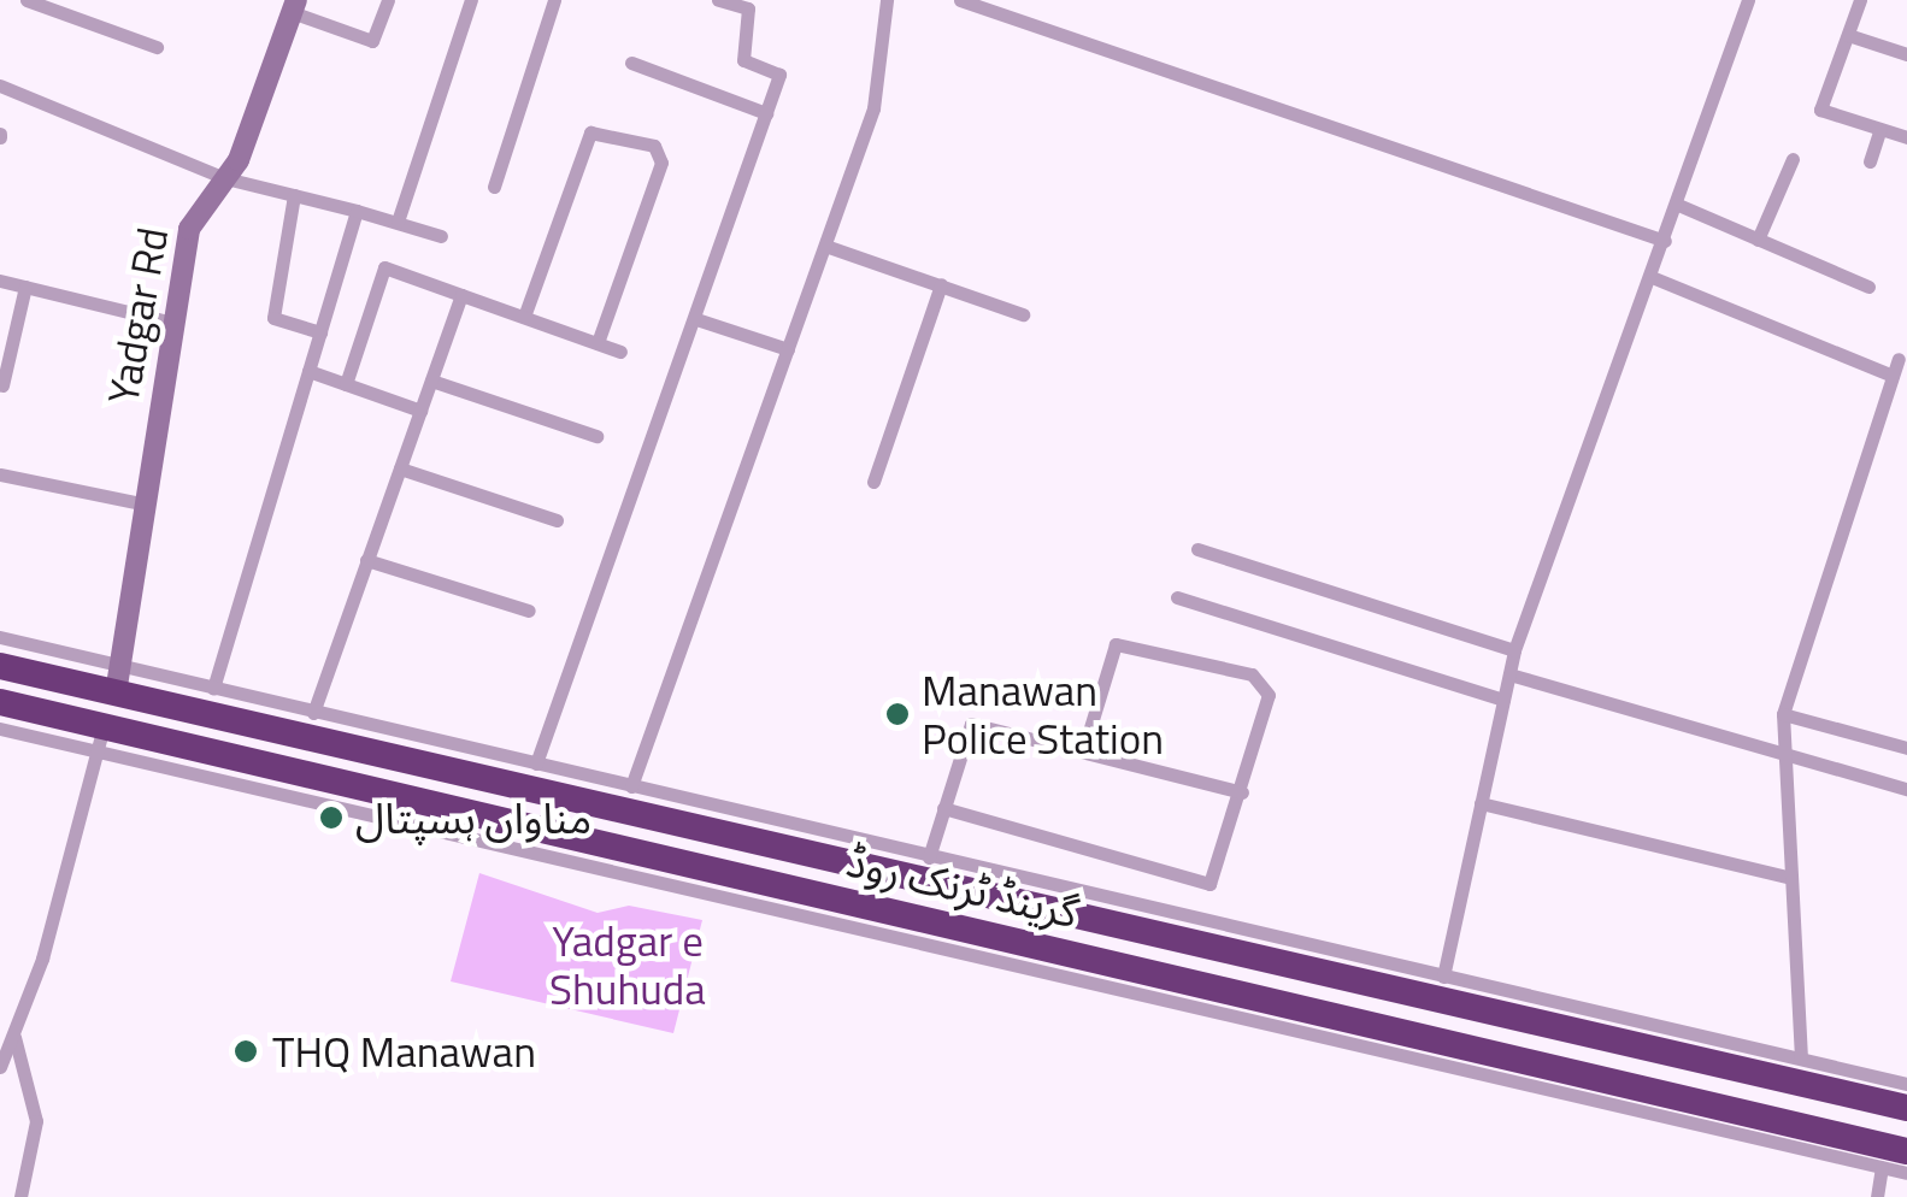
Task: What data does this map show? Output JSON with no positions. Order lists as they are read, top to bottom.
{
  "streets": {
    "highway": ["گرینڈ ٹرنک روڈ"],
    "street": ["Yadgar Rd"]
  },
  "crossings": [
    ["Yadgar Rd", "گرینڈ ٹرنک روڈ"]
  ],
  "parks": ["Yadgar e Shuhuda"],
  "places": ["Manawan Police Station", "مناواں ہسپتال", "THQ Manawan"]
}
